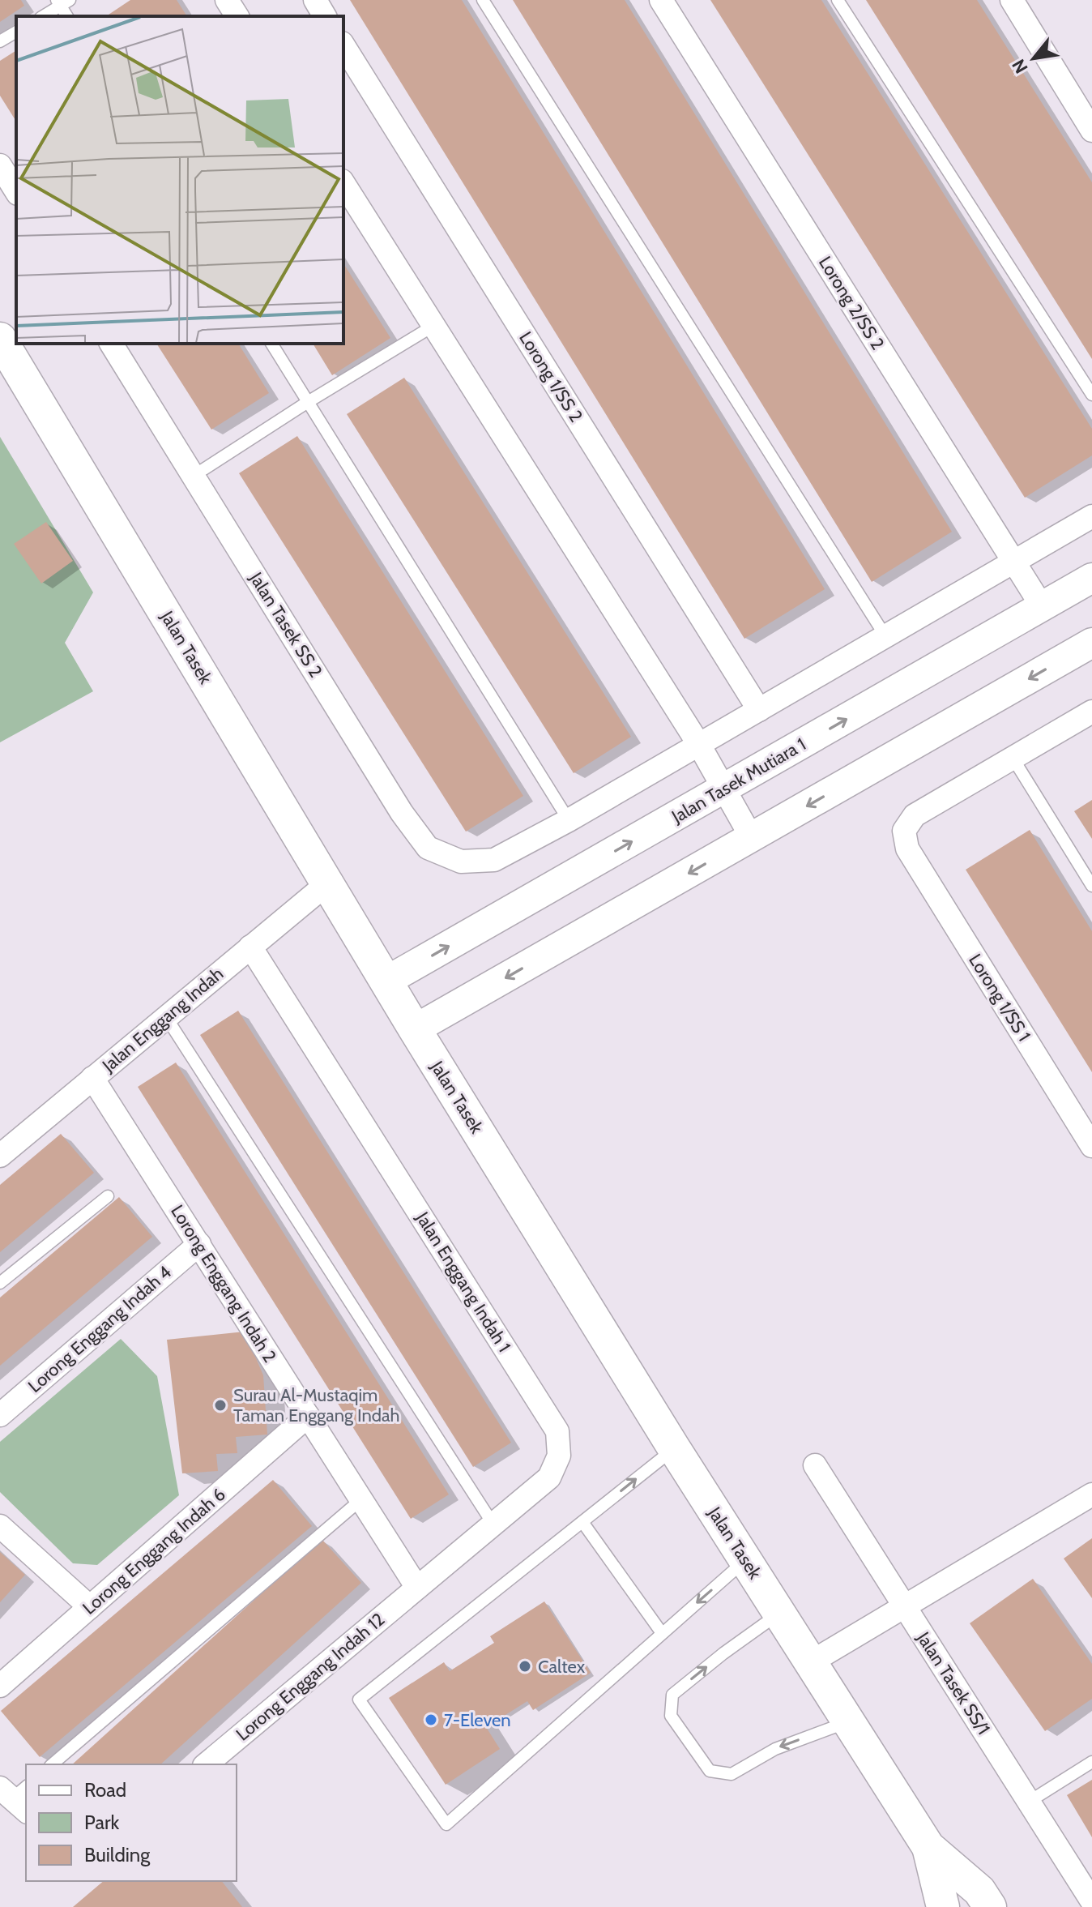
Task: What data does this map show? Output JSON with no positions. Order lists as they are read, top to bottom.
{
  "streets": {
    "main road": ["Jalan Tasek"],
    "street": [
      "Lorong 2/SS 2",
      "Lorong 1/SS 2",
      "Jalan Tasek SS 2",
      "Jalan Tasek Mutiara 1",
      "Lorong 1/SS 1",
      "Jalan Enggang Indah",
      "Jalan Enggang Indah 1",
      "Lorong Enggang Indah 2",
      "Lorong Enggang Indah 4",
      "Lorong Enggang Indah 6",
      "Lorong Enggang Indah 12",
      "Jalan Tasek SS/1"
    ]
  },
  "crossings": [
    ["Lorong 2/SS 2", "Jalan Tasek Mutiara 1"],
    ["Jalan Tasek", "Jalan Tasek Mutiara 1"],
    ["Jalan Tasek", "Jalan Enggang Indah"],
    ["Jalan Enggang Indah", "Jalan Enggang Indah 1"],
    ["Jalan Enggang Indah", "Lorong Enggang Indah 2"],
    ["Jalan Enggang Indah 1", "Lorong Enggang Indah 2"],
    ["Jalan Enggang Indah 1", "Lorong Enggang Indah 12"],
    ["Lorong Enggang Indah 2", "Lorong Enggang Indah 4"],
    ["Lorong Enggang Indah 2", "Lorong Enggang Indah 6"],
    ["Lorong Enggang Indah 2", "Lorong Enggang Indah 12"]
  ],
  "places": ["Surau Al-Mustaqim Taman Enggang Indah", "Caltex", "7-Eleven"],
  "legend": ["Road", "Park", "Building"],
  "north": "bottom left"
}
